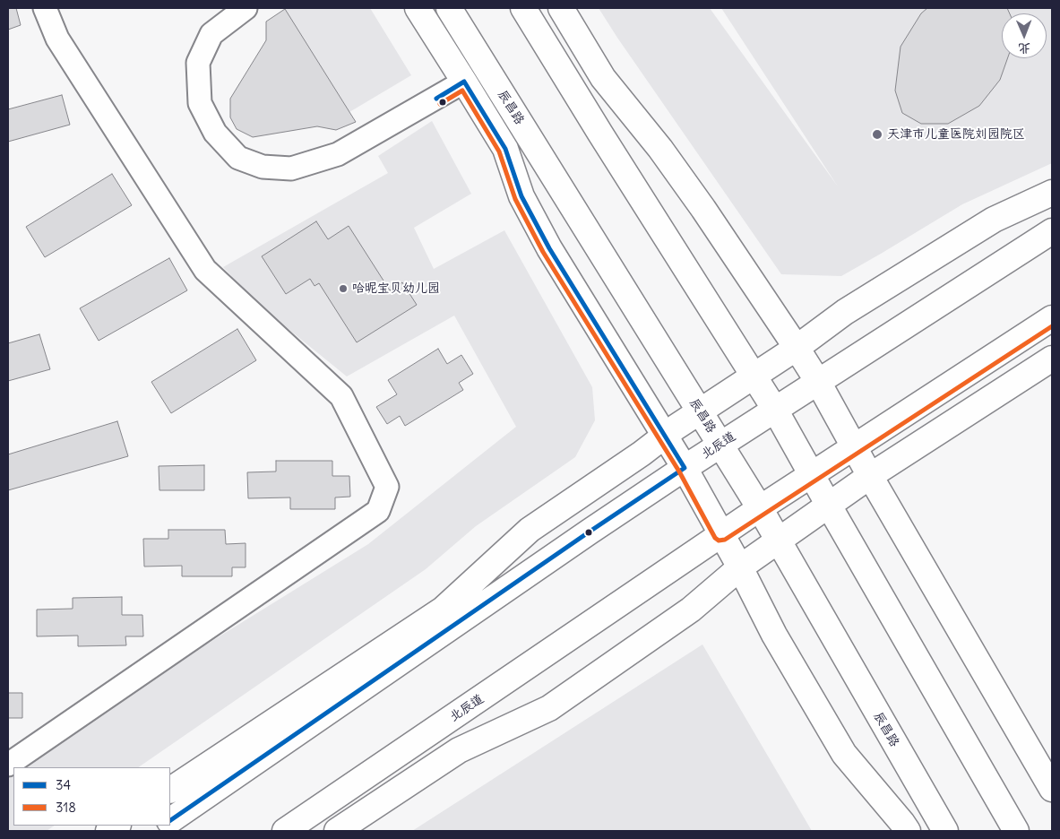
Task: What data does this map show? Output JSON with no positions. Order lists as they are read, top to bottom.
{
  "streets": {
    "main road": ["辰昌路", "北辰道"]
  },
  "crossings": [
    ["辰昌路", "北辰道"]
  ],
  "places": ["天津市儿童医院刘园院区", "哈昵宝贝幼儿园"],
  "lines": ["transit line 34", "transit line 318"],
  "legend": ["34", "318"],
  "north": "bottom"
}
